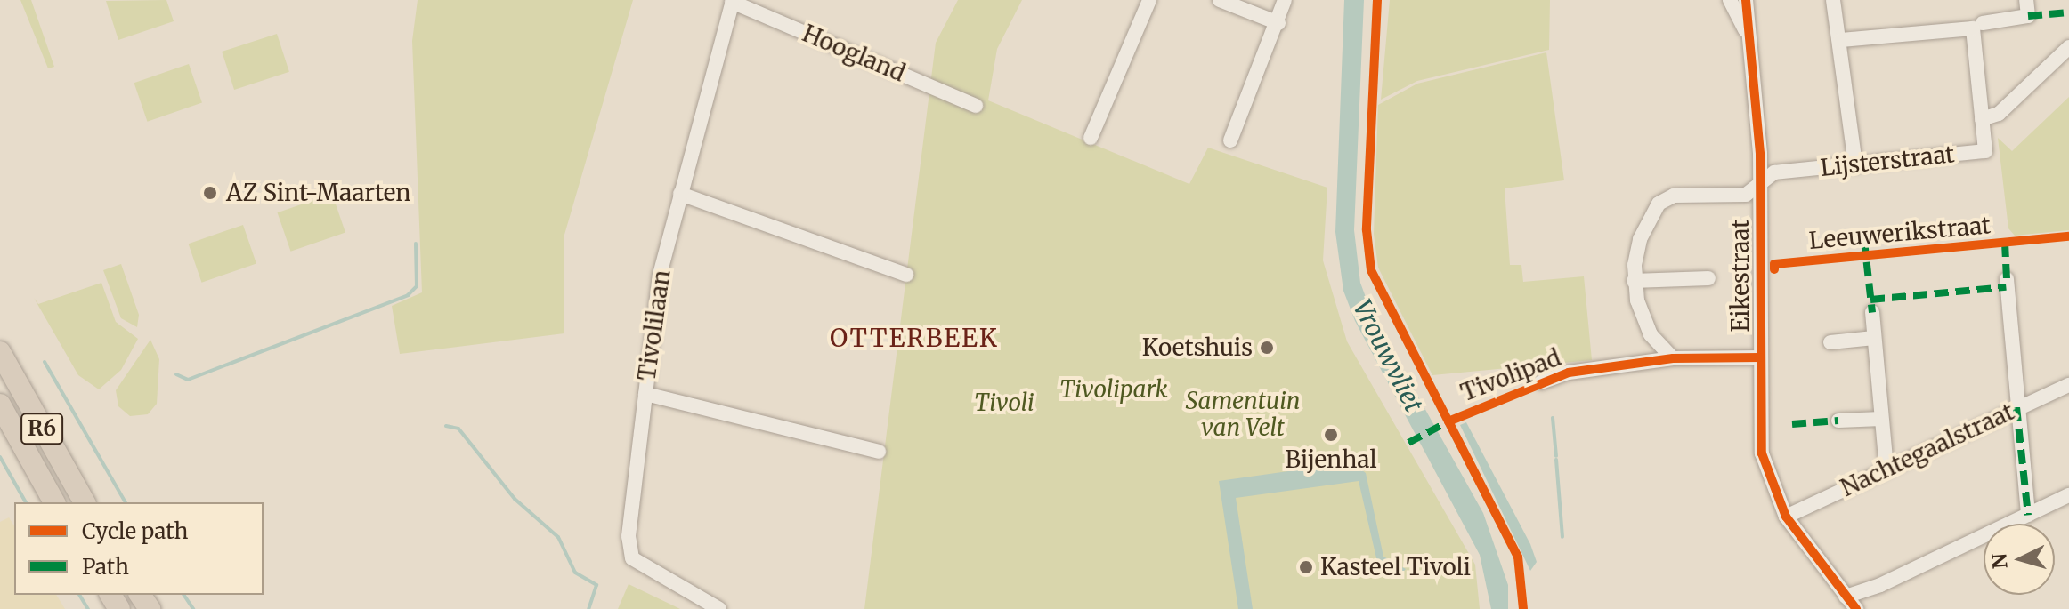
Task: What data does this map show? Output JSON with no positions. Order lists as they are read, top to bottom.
{
  "streets": {
    "highway": ["R6"],
    "street": [
      "Hoogland",
      "Lijsterstraat",
      "Eikestraat",
      "Tivolilaan",
      "Tivolipad",
      "Nachtegaalstraat"
    ],
    "cycle path": ["Leeuwerikstraat"]
  },
  "crossings": [
    ["Hoogland", "Tivolilaan"],
    ["Lijsterstraat", "Eikestraat"],
    ["Eikestraat", "Tivolipad"],
    ["Eikestraat", "Nachtegaalstraat"]
  ],
  "districts": ["OTTERBEEK"],
  "water": ["Vrouwvliet"],
  "parks": ["Tivolipark", "Samentuin van Velt", "Tivoli"],
  "places": [
    "AZ Sint-Maarten",
    "Koetshuis",
    "Bijenhal",
    "Kasteel Tivoli"
  ],
  "legend": ["Cycle path", "Path"],
  "north": "left"
}
